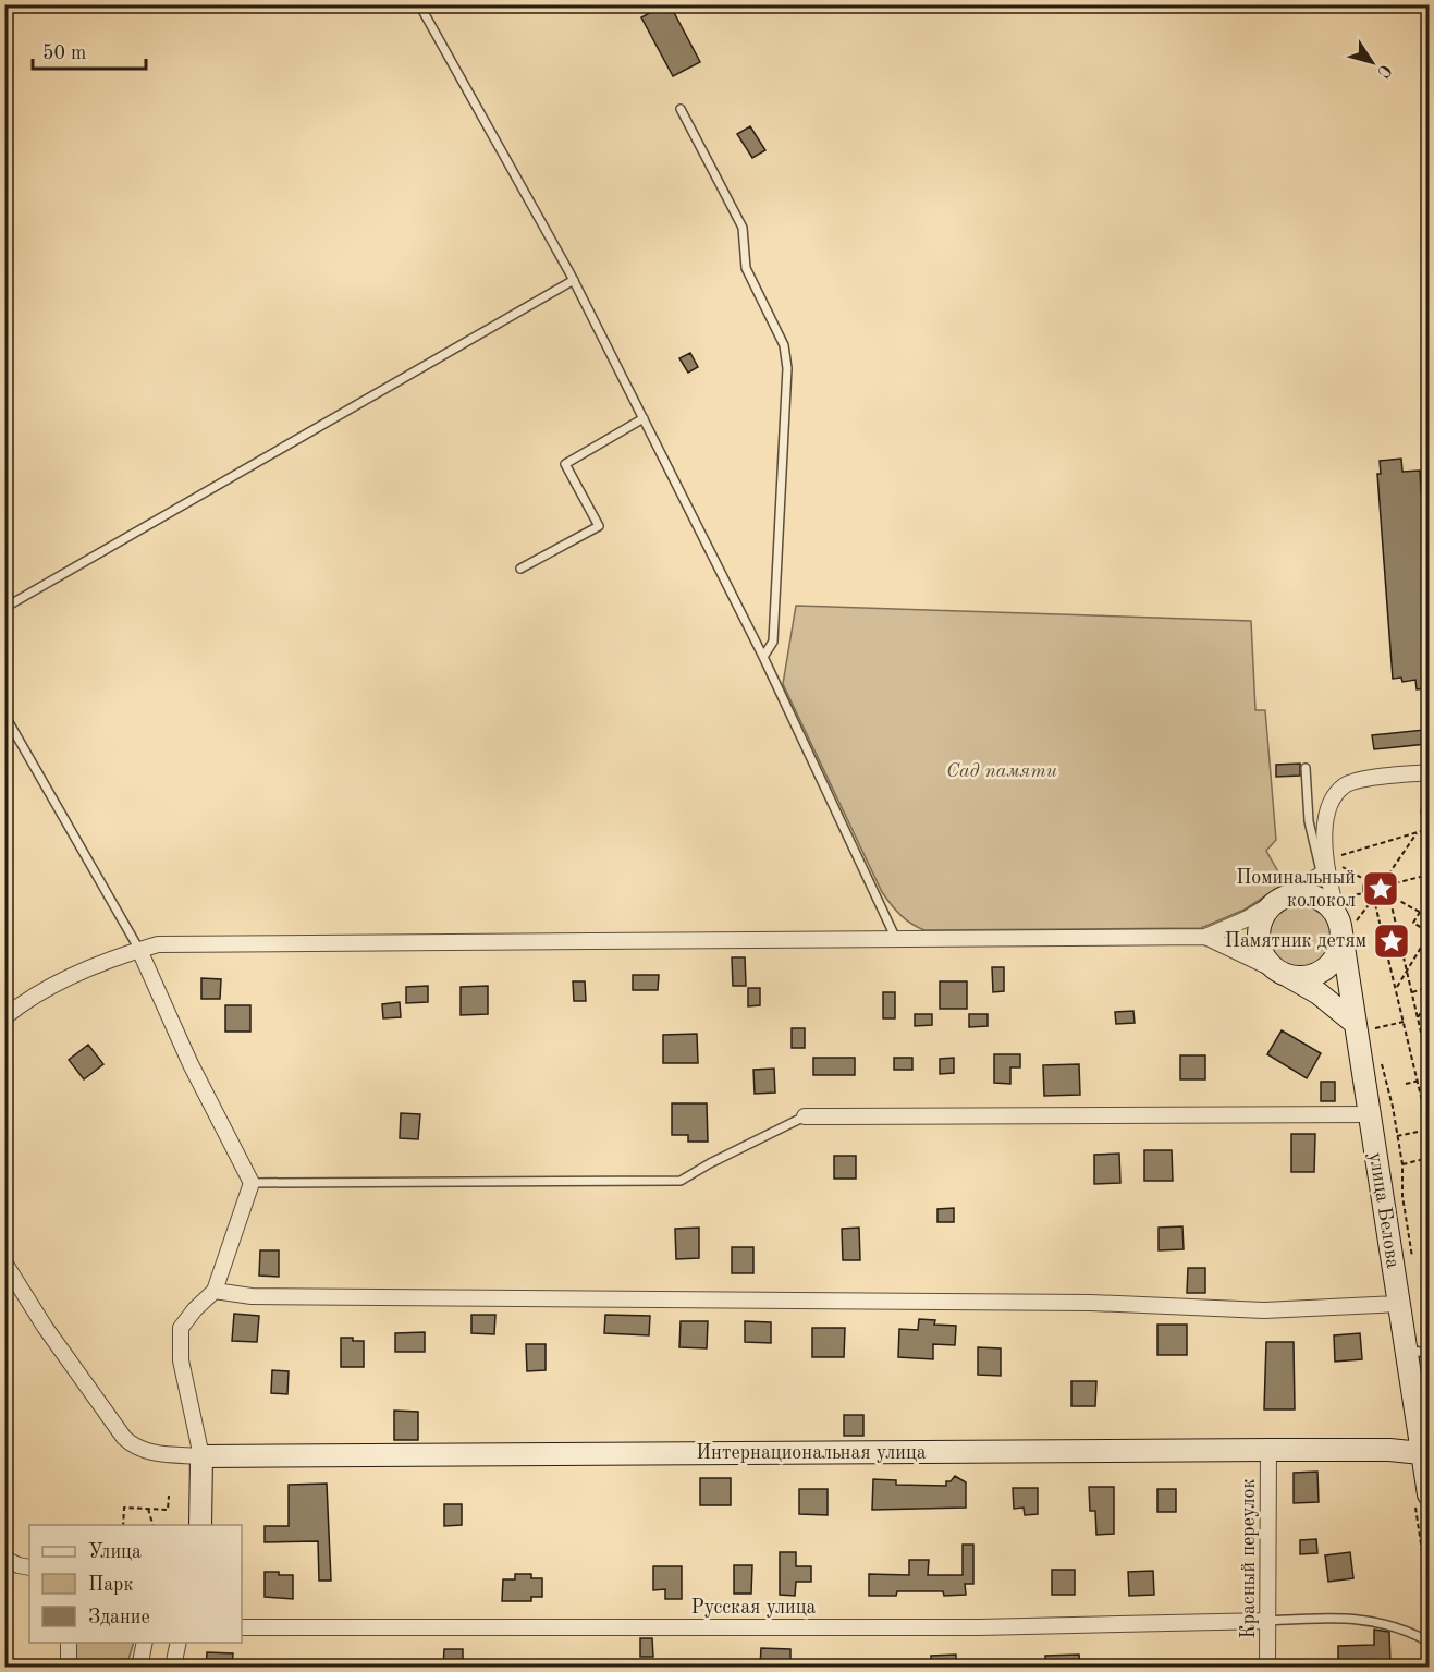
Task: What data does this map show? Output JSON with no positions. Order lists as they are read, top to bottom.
{
  "streets": {
    "street": [
      "улица Белова",
      "Интернациональная улица",
      "Красный переулок",
      "Русская улица"
    ]
  },
  "crossings": [
    ["улица Белова", "Интернациональная улица"],
    ["Интернациональная улица", "Красный переулок"],
    ["Красный переулок", "Русская улица"]
  ],
  "parks": ["Сад памяти"],
  "places": {
    "place": ["Поминальный колокол", "Памятник детям"]
  },
  "legend": ["Улица", "Парк", "Здание"],
  "scale_bar": "50 m",
  "north": "bottom right"
}
